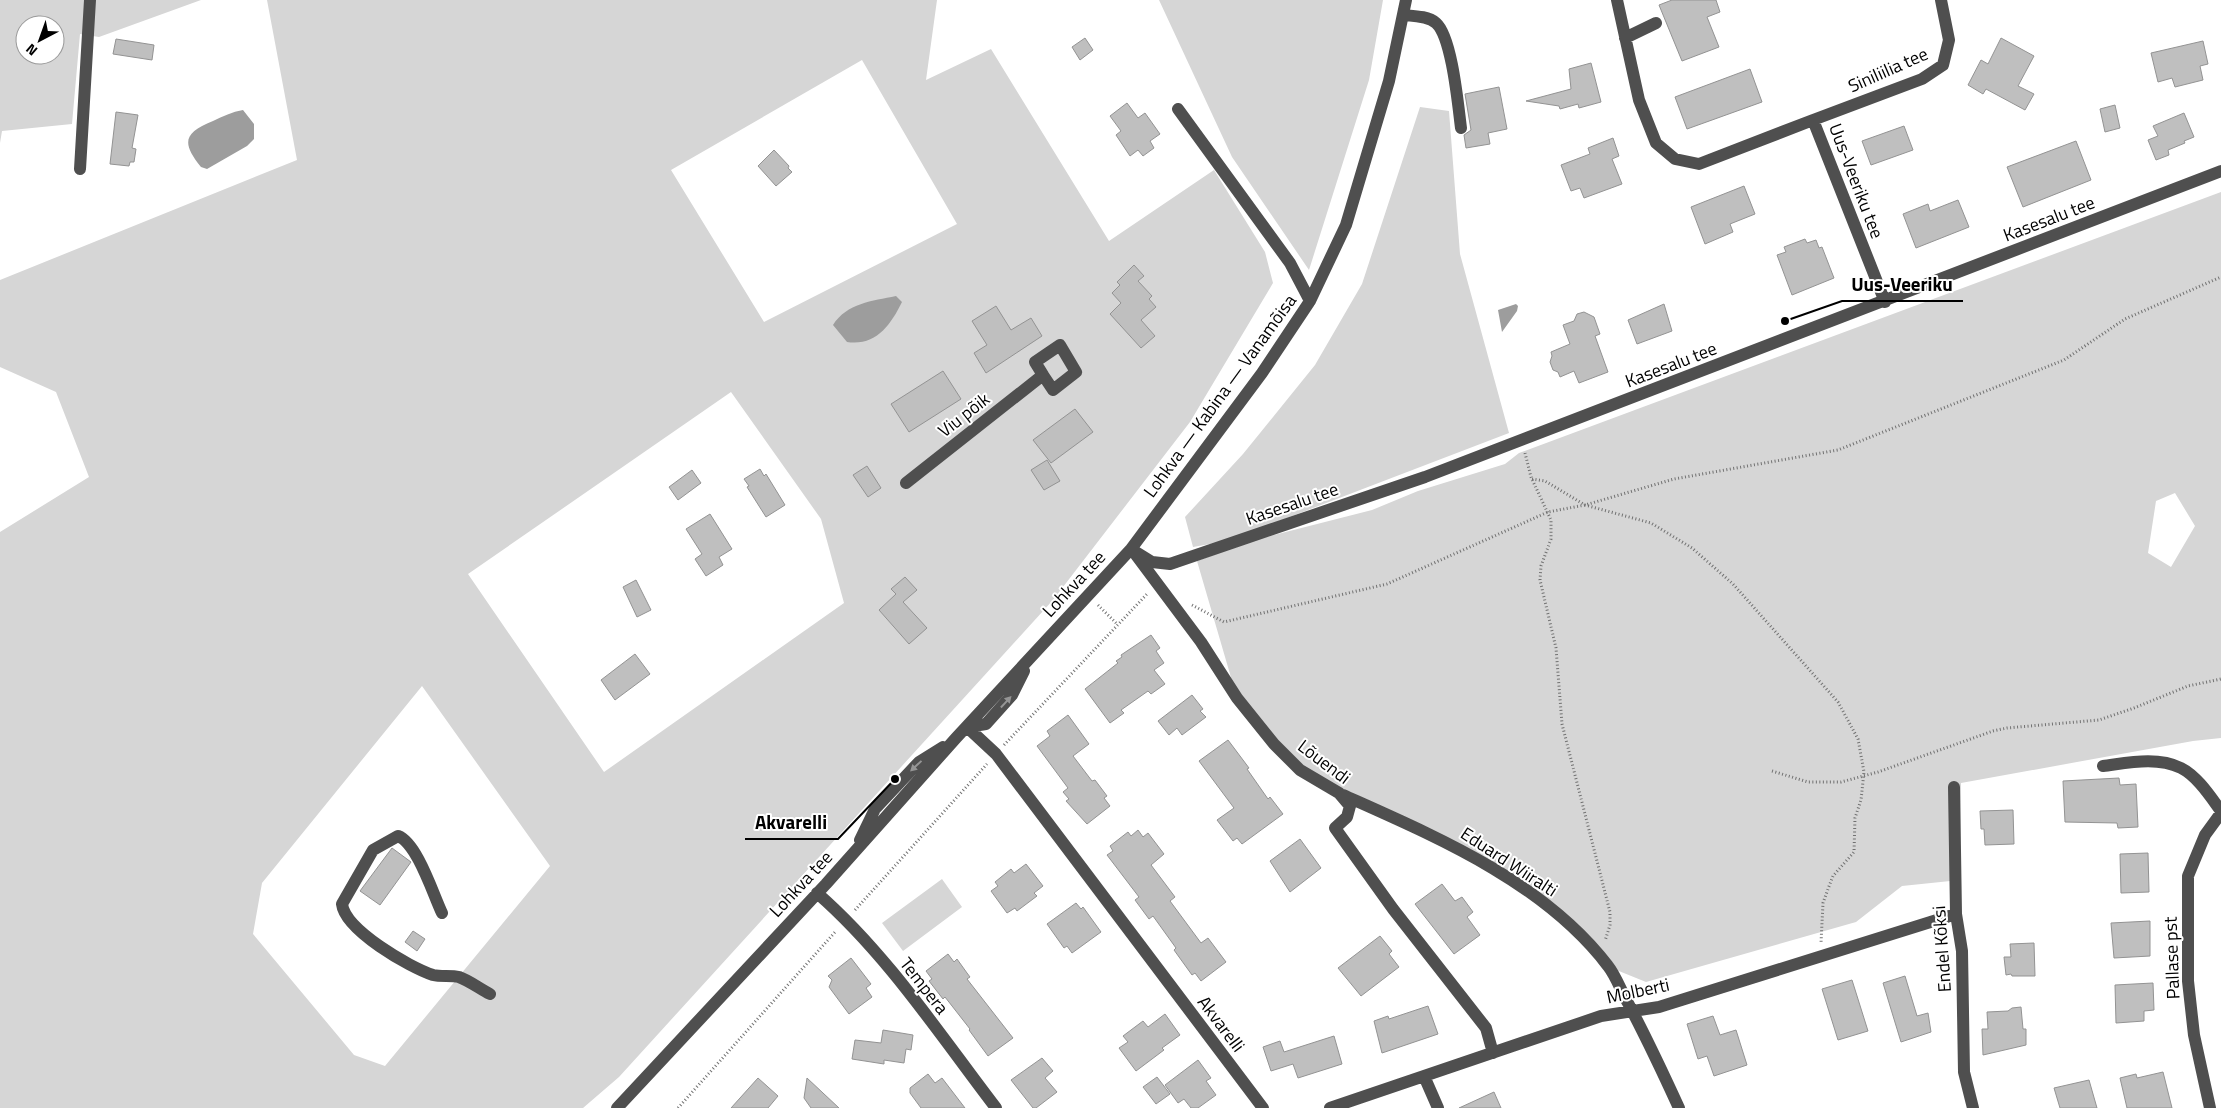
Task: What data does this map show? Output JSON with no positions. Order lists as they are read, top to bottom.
{
  "streets": {
    "street": [
      "Siniliilia tee",
      "Uus-Veeriku tee",
      "Kasesalu tee",
      "Lohkva — Kabina — Vanamõisa",
      "Viu põik",
      "Lohkva tee",
      "Lõuendi",
      "Eduard Wiiralti",
      "Endel Kõksi",
      "Pallase pst",
      "Tempera",
      "Molberti",
      "Akvarelli"
    ]
  },
  "crossings": [
    ["Siniliilia tee", "Uus-Veeriku tee"],
    ["Uus-Veeriku tee", "Kasesalu tee"],
    ["Kasesalu tee", "Lohkva — Kabina — Vanamõisa"],
    ["Kasesalu tee", "Lohkva tee"],
    ["Kasesalu tee", "Lõuendi"],
    ["Lohkva — Kabina — Vanamõisa", "Lohkva tee"],
    ["Lohkva — Kabina — Vanamõisa", "Lõuendi"],
    ["Lohkva tee", "Lõuendi"],
    ["Lohkva tee", "Tempera"],
    ["Lohkva tee", "Akvarelli"],
    ["Lõuendi", "Eduard Wiiralti"],
    ["Lõuendi", "Molberti"],
    ["Eduard Wiiralti", "Molberti"],
    ["Endel Kõksi", "Molberti"]
  ],
  "places": ["Uus-Veeriku", "Akvarelli"],
  "north": "bottom left"
}
